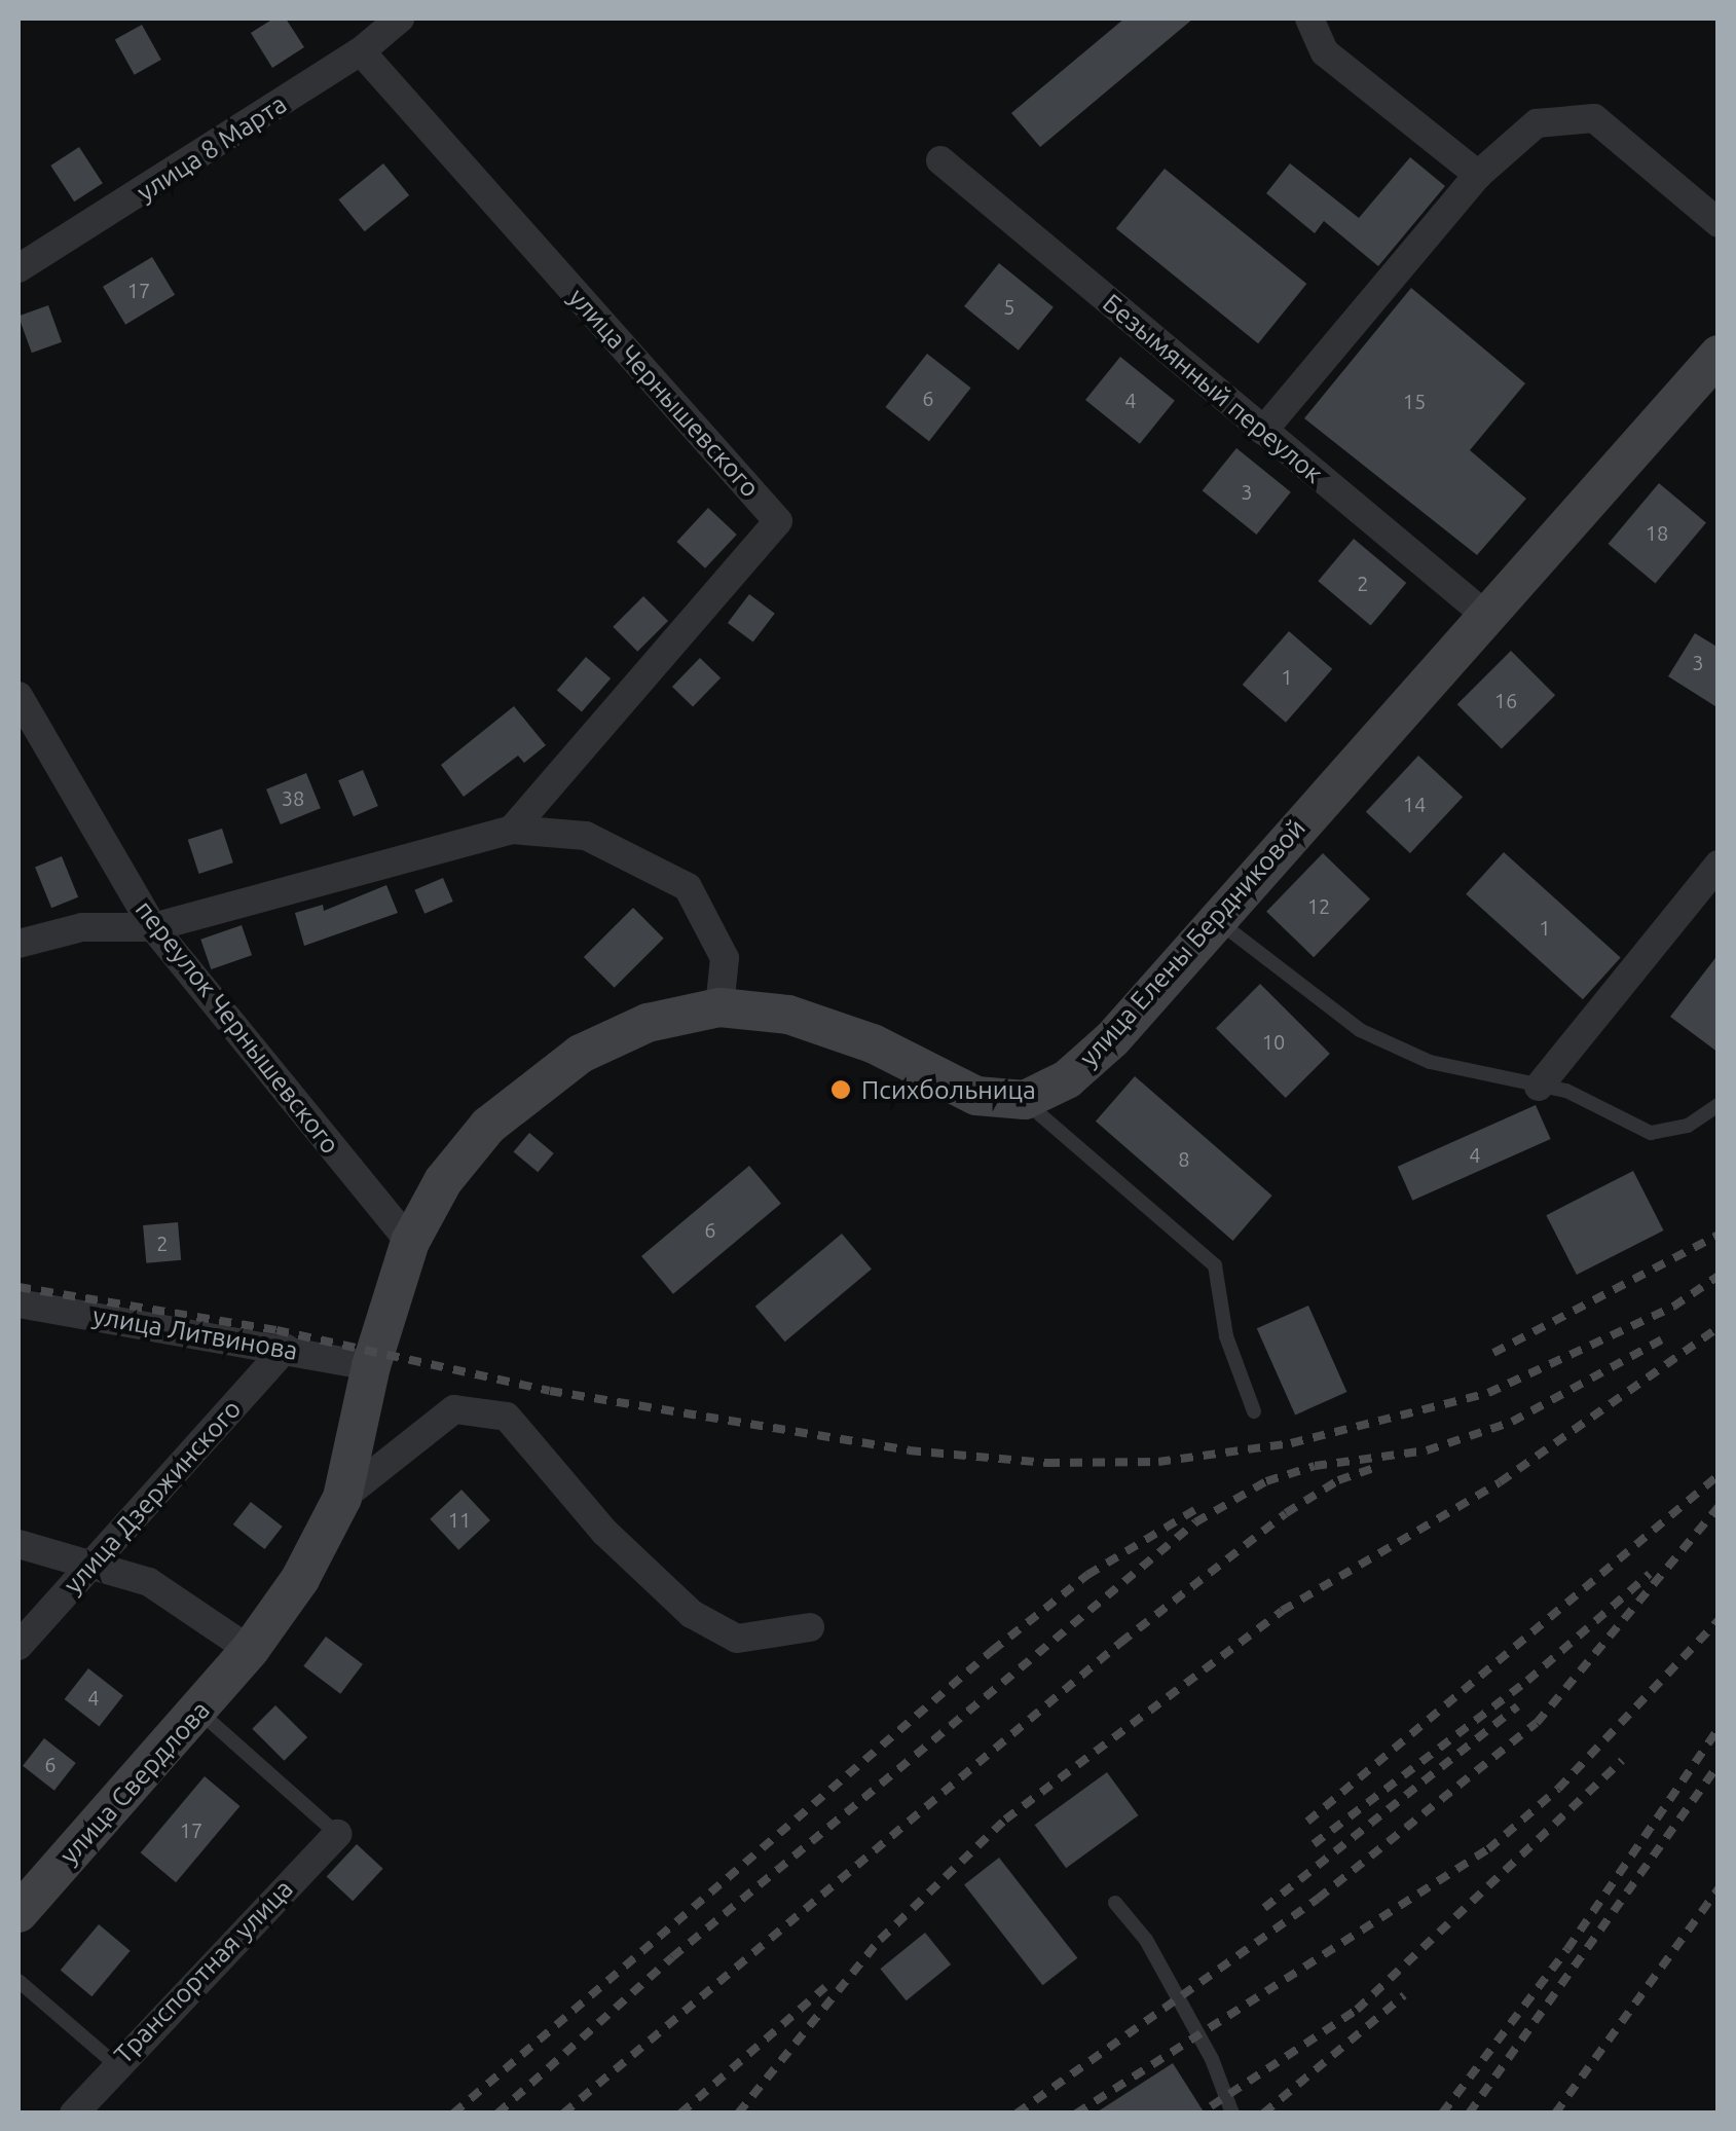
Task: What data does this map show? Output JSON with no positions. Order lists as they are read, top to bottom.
{
  "streets": {
    "street": [
      "улица 8 Марта",
      "Безымянный переулок",
      "улица Чернышевского",
      "улица Елены Бердниковой",
      "переулок Чернышевского",
      "улица Литвинова",
      "улица Дзержинского",
      "улица Свердлова",
      "Транспортная улица"
    ]
  },
  "crossings": [
    ["улица 8 Марта", "улица Чернышевского"],
    ["Безымянный переулок", "улица Елены Бердниковой"],
    ["улица Литвинова", "улица Дзержинского"]
  ],
  "places": ["Психбольница"],
  "house_numbers": [
    "17",
    "5",
    "6",
    "4",
    "15",
    "3",
    "18",
    "2",
    "3",
    "1",
    "16",
    "38",
    "14",
    "12",
    "1",
    "10",
    "4",
    "8",
    "6",
    "2",
    "11",
    "4",
    "6",
    "17"
  ]
}
